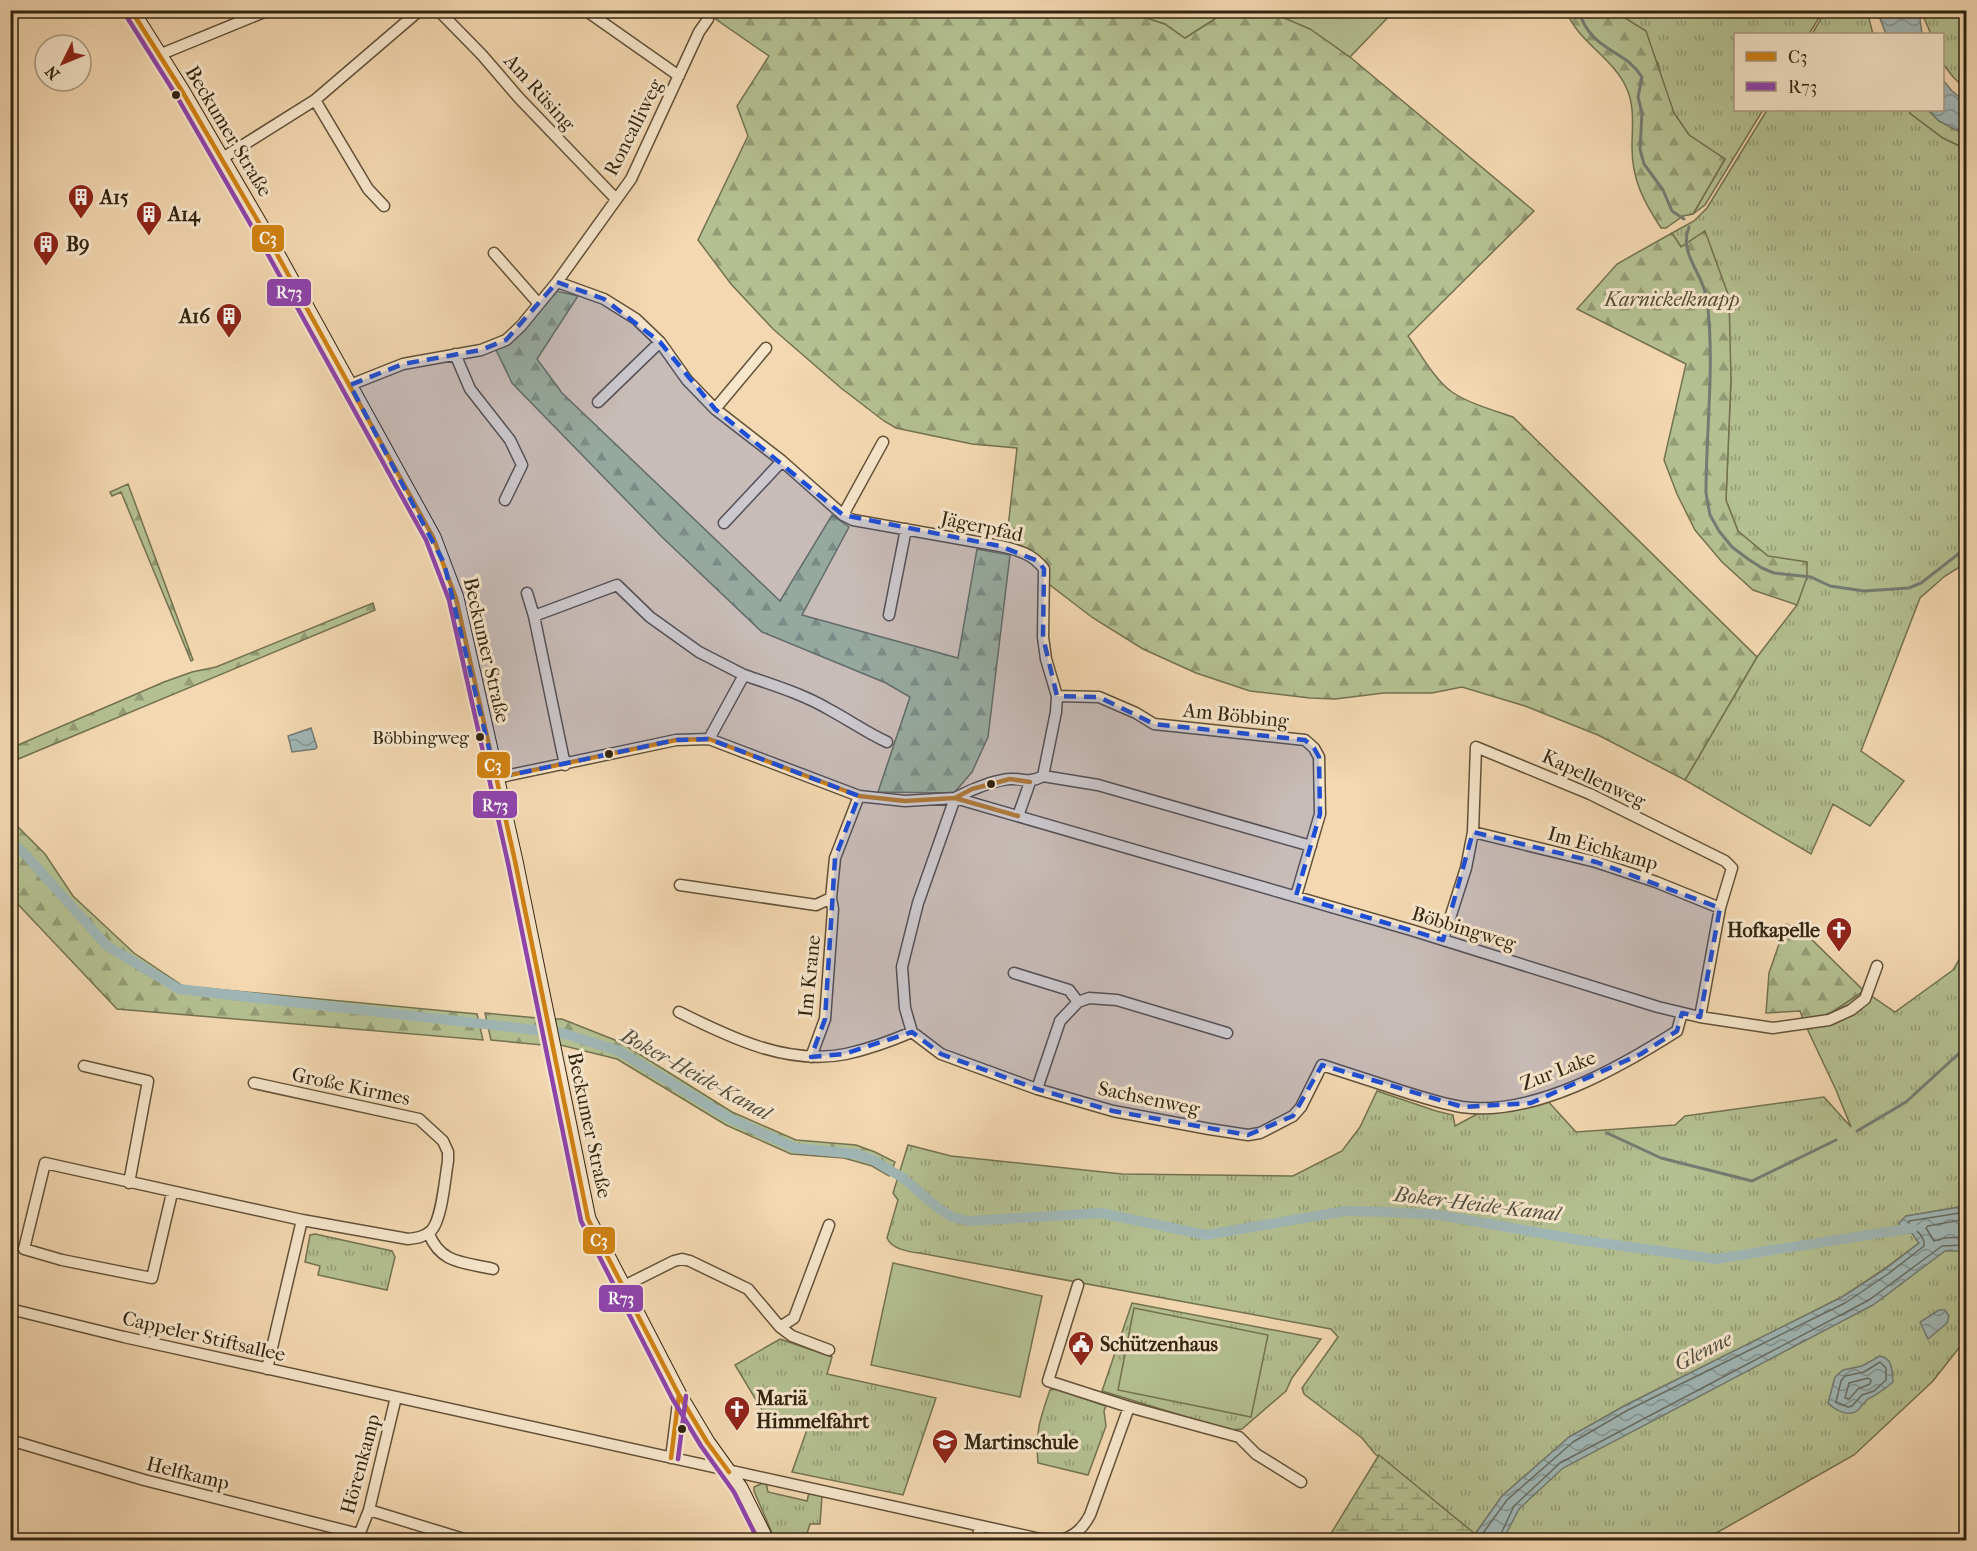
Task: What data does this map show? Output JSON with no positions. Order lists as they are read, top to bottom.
{
  "streets": {
    "main road": ["Beckumer Straße"],
    "street": [
      "Am Rüsing",
      "Roncalliweg",
      "Jägerpfad",
      "Am Böbbing",
      "Kapellenweg",
      "Im Eichkamp",
      "Böbbingweg",
      "Im Krane",
      "Zur Lake",
      "Große Kirmes",
      "Sachsenweg",
      "Cappeler Stiftsallee",
      "Hörenkamp",
      "Helfkamp"
    ]
  },
  "crossings": [
    ["Am Rüsing", "Roncalliweg"],
    ["Roncalliweg", "Beckumer Straße"],
    ["Roncalliweg", "Jägerpfad"],
    ["Beckumer Straße", "Böbbingweg"],
    ["Beckumer Straße", "Cappeler Stiftsallee"],
    ["Jägerpfad", "Am Böbbing"],
    ["Am Böbbing", "Böbbingweg"],
    ["Kapellenweg", "Im Eichkamp"],
    ["Kapellenweg", "Böbbingweg"],
    ["Böbbingweg", "Im Krane"],
    ["Böbbingweg", "Zur Lake"],
    ["Zur Lake", "Sachsenweg"],
    ["Cappeler Stiftsallee", "Hörenkamp"],
    ["Hörenkamp", "Helfkamp"]
  ],
  "water": ["Boker-Heide-Kanal", "Glenne"],
  "parks": ["Karnickelknapp"],
  "places": {
    "building": [
      "A15",
      "A14",
      "B9",
      "A16"
    ],
    "other": ["Böbbingweg"],
    "church": ["Hofkapelle", "Mariä Himmelfahrt"],
    "public building": ["Schützenhaus"],
    "school or university": ["Martinschule"]
  },
  "lines": ["transit line C3", "transit line R73"],
  "legend": ["C3", "R73"],
  "north": "bottom left"
}
